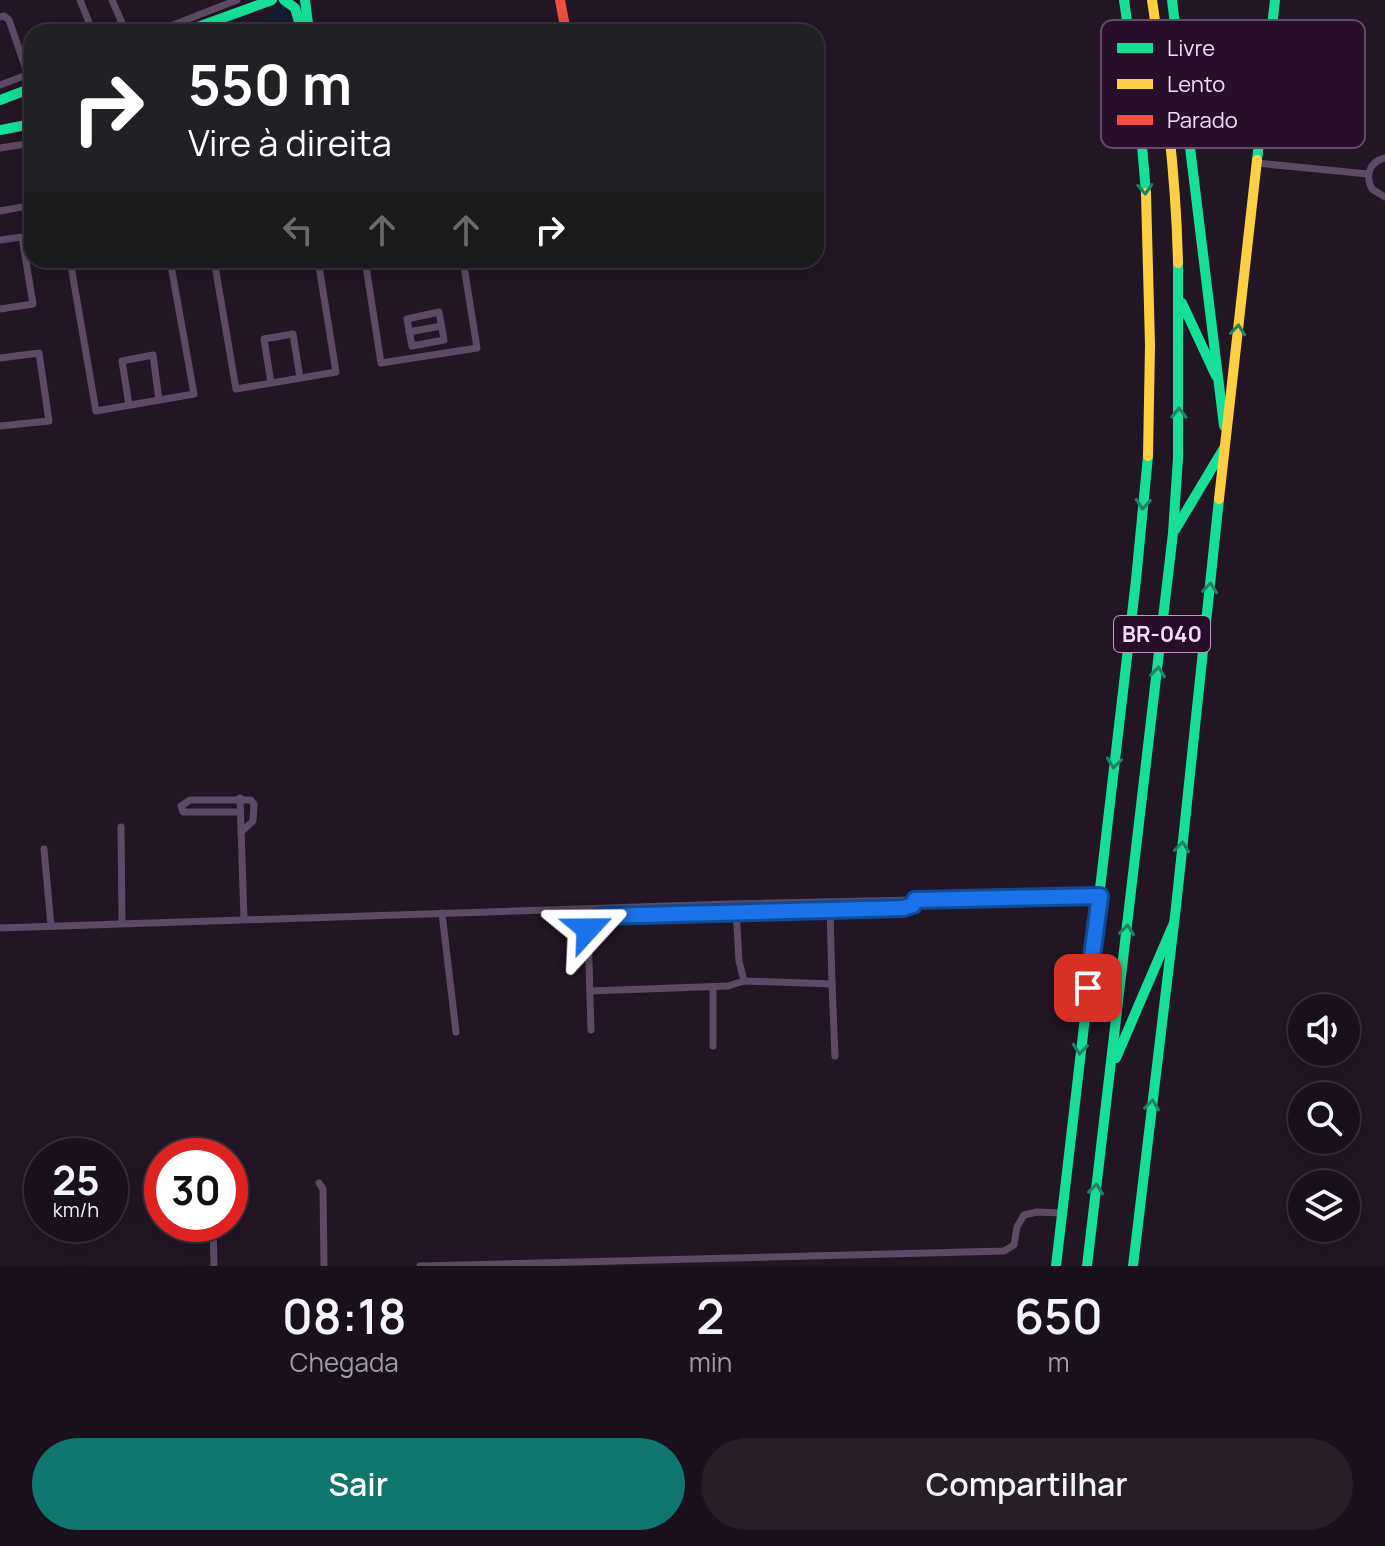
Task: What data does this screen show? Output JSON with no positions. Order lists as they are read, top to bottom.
{
  "streets": {
    "main road": ["BR-040"]
  },
  "legend": ["Livre", "Lento", "Parado"],
  "page": {
    "turn": ["550 m", "Vire à direita"],
    "speed": "25 km/h",
    "limit": "30",
    "eta": [
      "08:18",
      "Chegada",
      "2",
      "min",
      "650",
      "m"
    ],
    "buttons": ["Sair", "Compartilhar"]
  }
}
